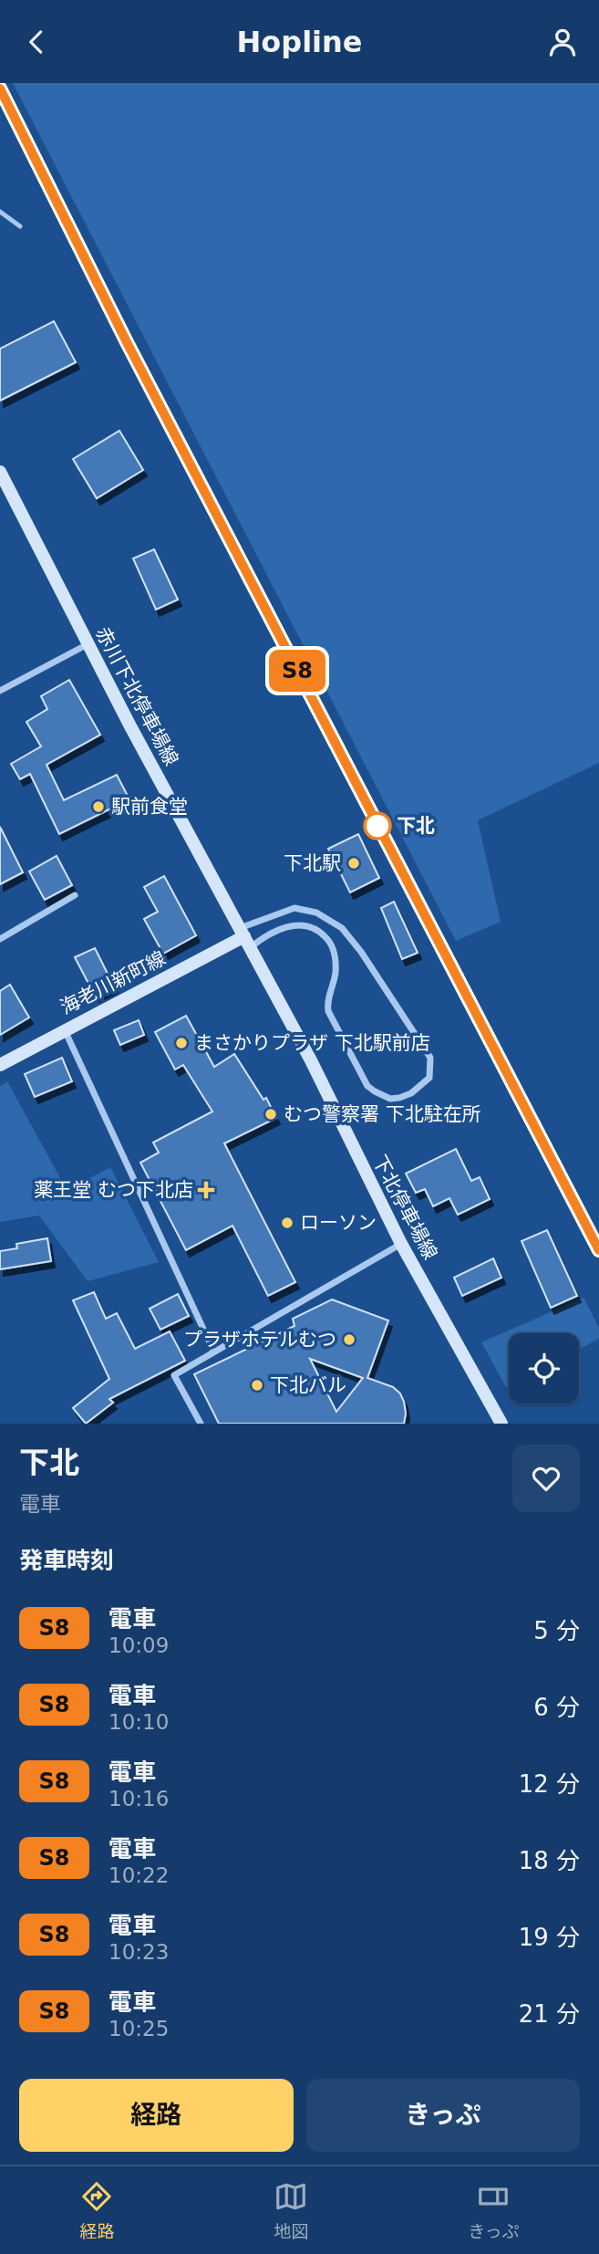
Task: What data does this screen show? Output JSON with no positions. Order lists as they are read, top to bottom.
{
  "streets": {
    "main road": ["赤川下北停車場線", "海老川新町線", "下北停車場線"]
  },
  "crossings": [
    ["赤川下北停車場線", "海老川新町線"],
    ["赤川下北停車場線", "下北停車場線"],
    ["海老川新町線", "下北停車場線"]
  ],
  "places": {
    "other": [
      "駅前食堂",
      "下北",
      "下北駅",
      "まさかりプラザ 下北駅前店",
      "むつ警察署 下北駐在所",
      "ローソン",
      "プラザホテルむつ",
      "下北バル"
    ],
    "health": ["薬王堂 むつ下北店"]
  },
  "page": {
    "header": "Hopline",
    "on_map": "S8",
    "heading": [
      ["下北", "電車"],
      "発車時刻"
    ],
    "list": [
      {
        "mark": "S8",
        "name": "電車",
        "note": "10:09",
        "value": "5 分"
      },
      {
        "mark": "S8",
        "name": "電車",
        "note": "10:10",
        "value": "6 分"
      },
      {
        "mark": "S8",
        "name": "電車",
        "note": "10:16",
        "value": "12 分"
      },
      {
        "mark": "S8",
        "name": "電車",
        "note": "10:22",
        "value": "18 分"
      },
      {
        "mark": "S8",
        "name": "電車",
        "note": "10:23",
        "value": "19 分"
      },
      {
        "mark": "S8",
        "name": "電車",
        "note": "10:25",
        "value": "21 分"
      }
    ],
    "buttons": ["経路", "きっぷ"],
    "tabs": ["経路", "地図", "きっぷ"]
  }
}
